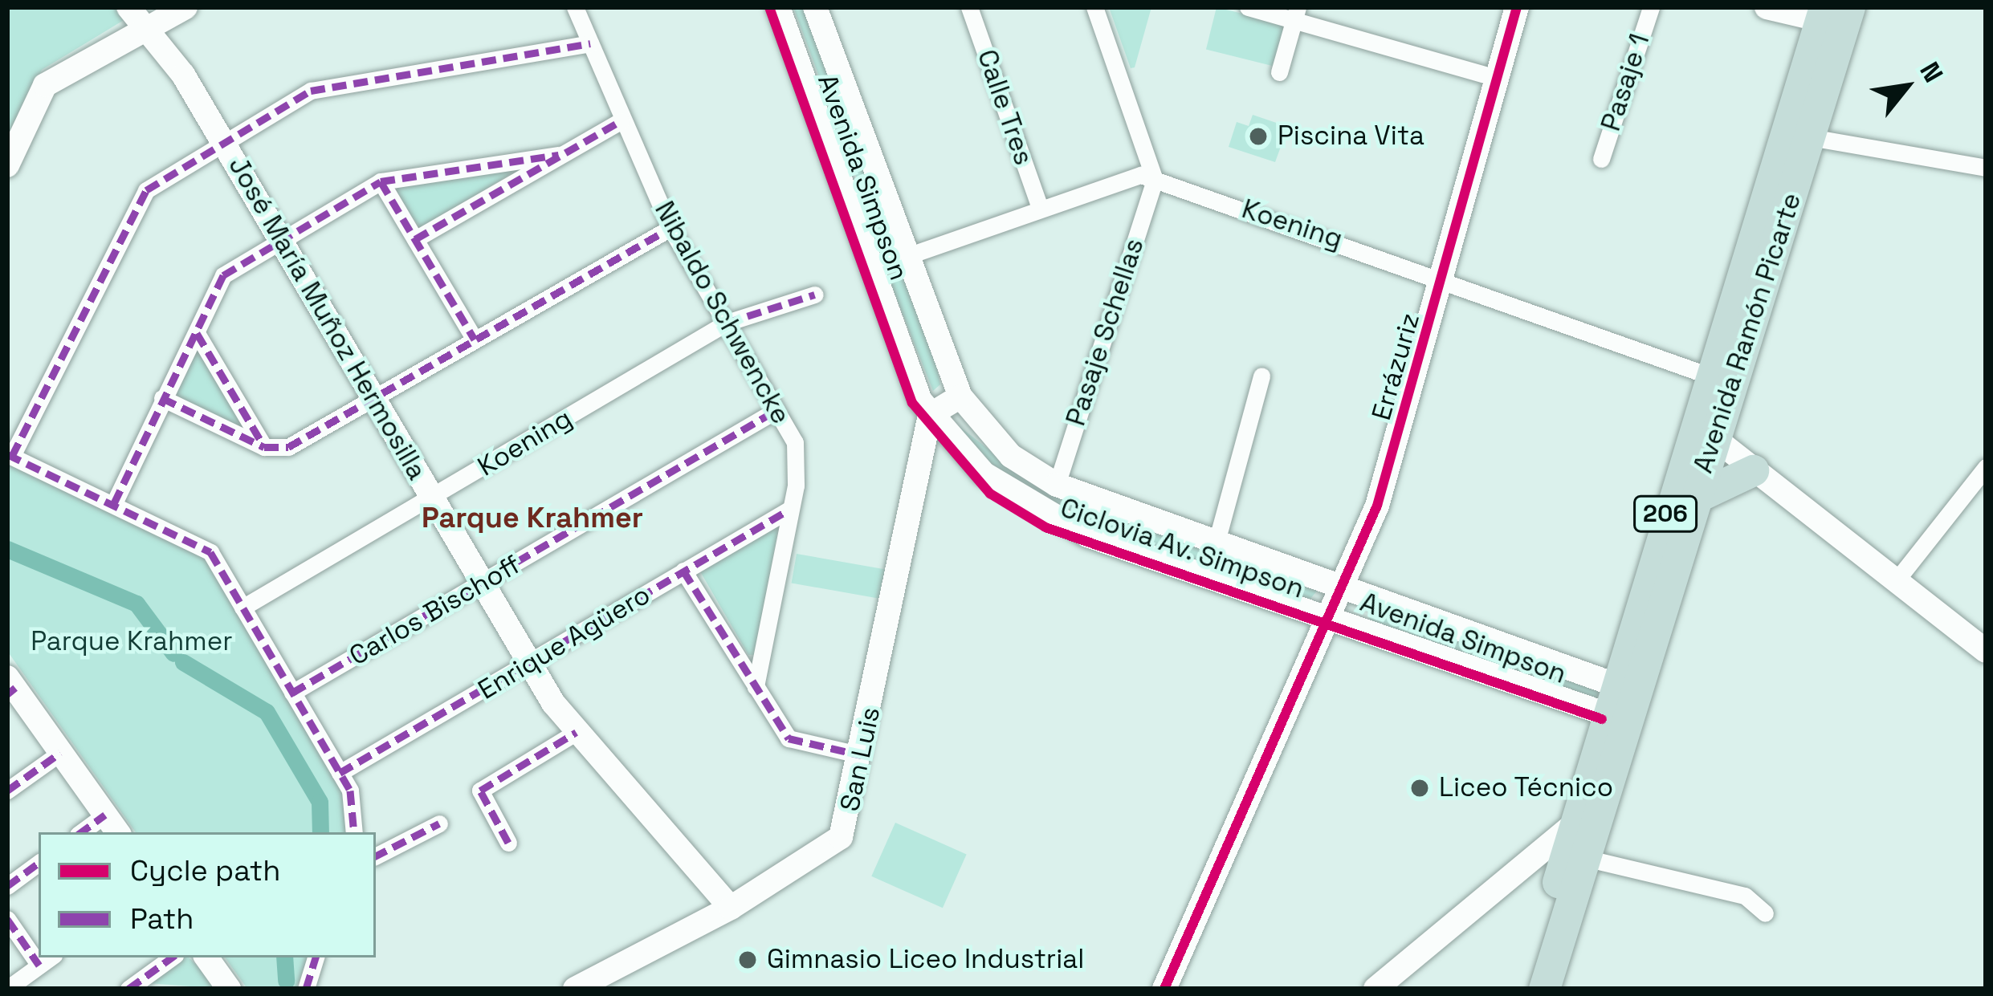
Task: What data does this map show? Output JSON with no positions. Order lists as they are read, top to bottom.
{
  "streets": {
    "highway": ["Avenida Ramón Picarte", "206"],
    "main road": [
      "Avenida Simpson",
      "José María Muñoz Hermosilla",
      "Errázuriz",
      "San Luis"
    ],
    "street": [
      "Pasaje 1",
      "Calle Tres",
      "Koening",
      "Nibaldo Schwencke",
      "Pasaje Schellas",
      "Carlos Bischoff",
      "Enrique Agüero"
    ],
    "cycle path": ["Ciclovia Av. Simpson"]
  },
  "crossings": [
    ["Calle Tres", "Koening"],
    ["Avenida Simpson", "Koening"],
    ["Avenida Simpson", "Pasaje Schellas"],
    ["Avenida Simpson", "Avenida Ramón Picarte"],
    ["Avenida Simpson", "Errázuriz"],
    ["Avenida Simpson", "San Luis"],
    ["Koening", "Nibaldo Schwencke"],
    ["Koening", "José María Muñoz Hermosilla"],
    ["Koening", "Pasaje Schellas"],
    ["Koening", "Avenida Ramón Picarte"],
    ["Koening", "Errázuriz"],
    ["Nibaldo Schwencke", "Carlos Bischoff"],
    ["Nibaldo Schwencke", "Enrique Agüero"],
    ["José María Muñoz Hermosilla", "Carlos Bischoff"],
    ["José María Muñoz Hermosilla", "Enrique Agüero"],
    ["José María Muñoz Hermosilla", "San Luis"]
  ],
  "districts": ["Parque Krahmer"],
  "parks": ["Parque Krahmer"],
  "places": ["Piscina Vita", "Liceo Técnico", "Gimnasio Liceo Industrial"],
  "legend": ["Cycle path", "Path"],
  "north": "top right"
}
